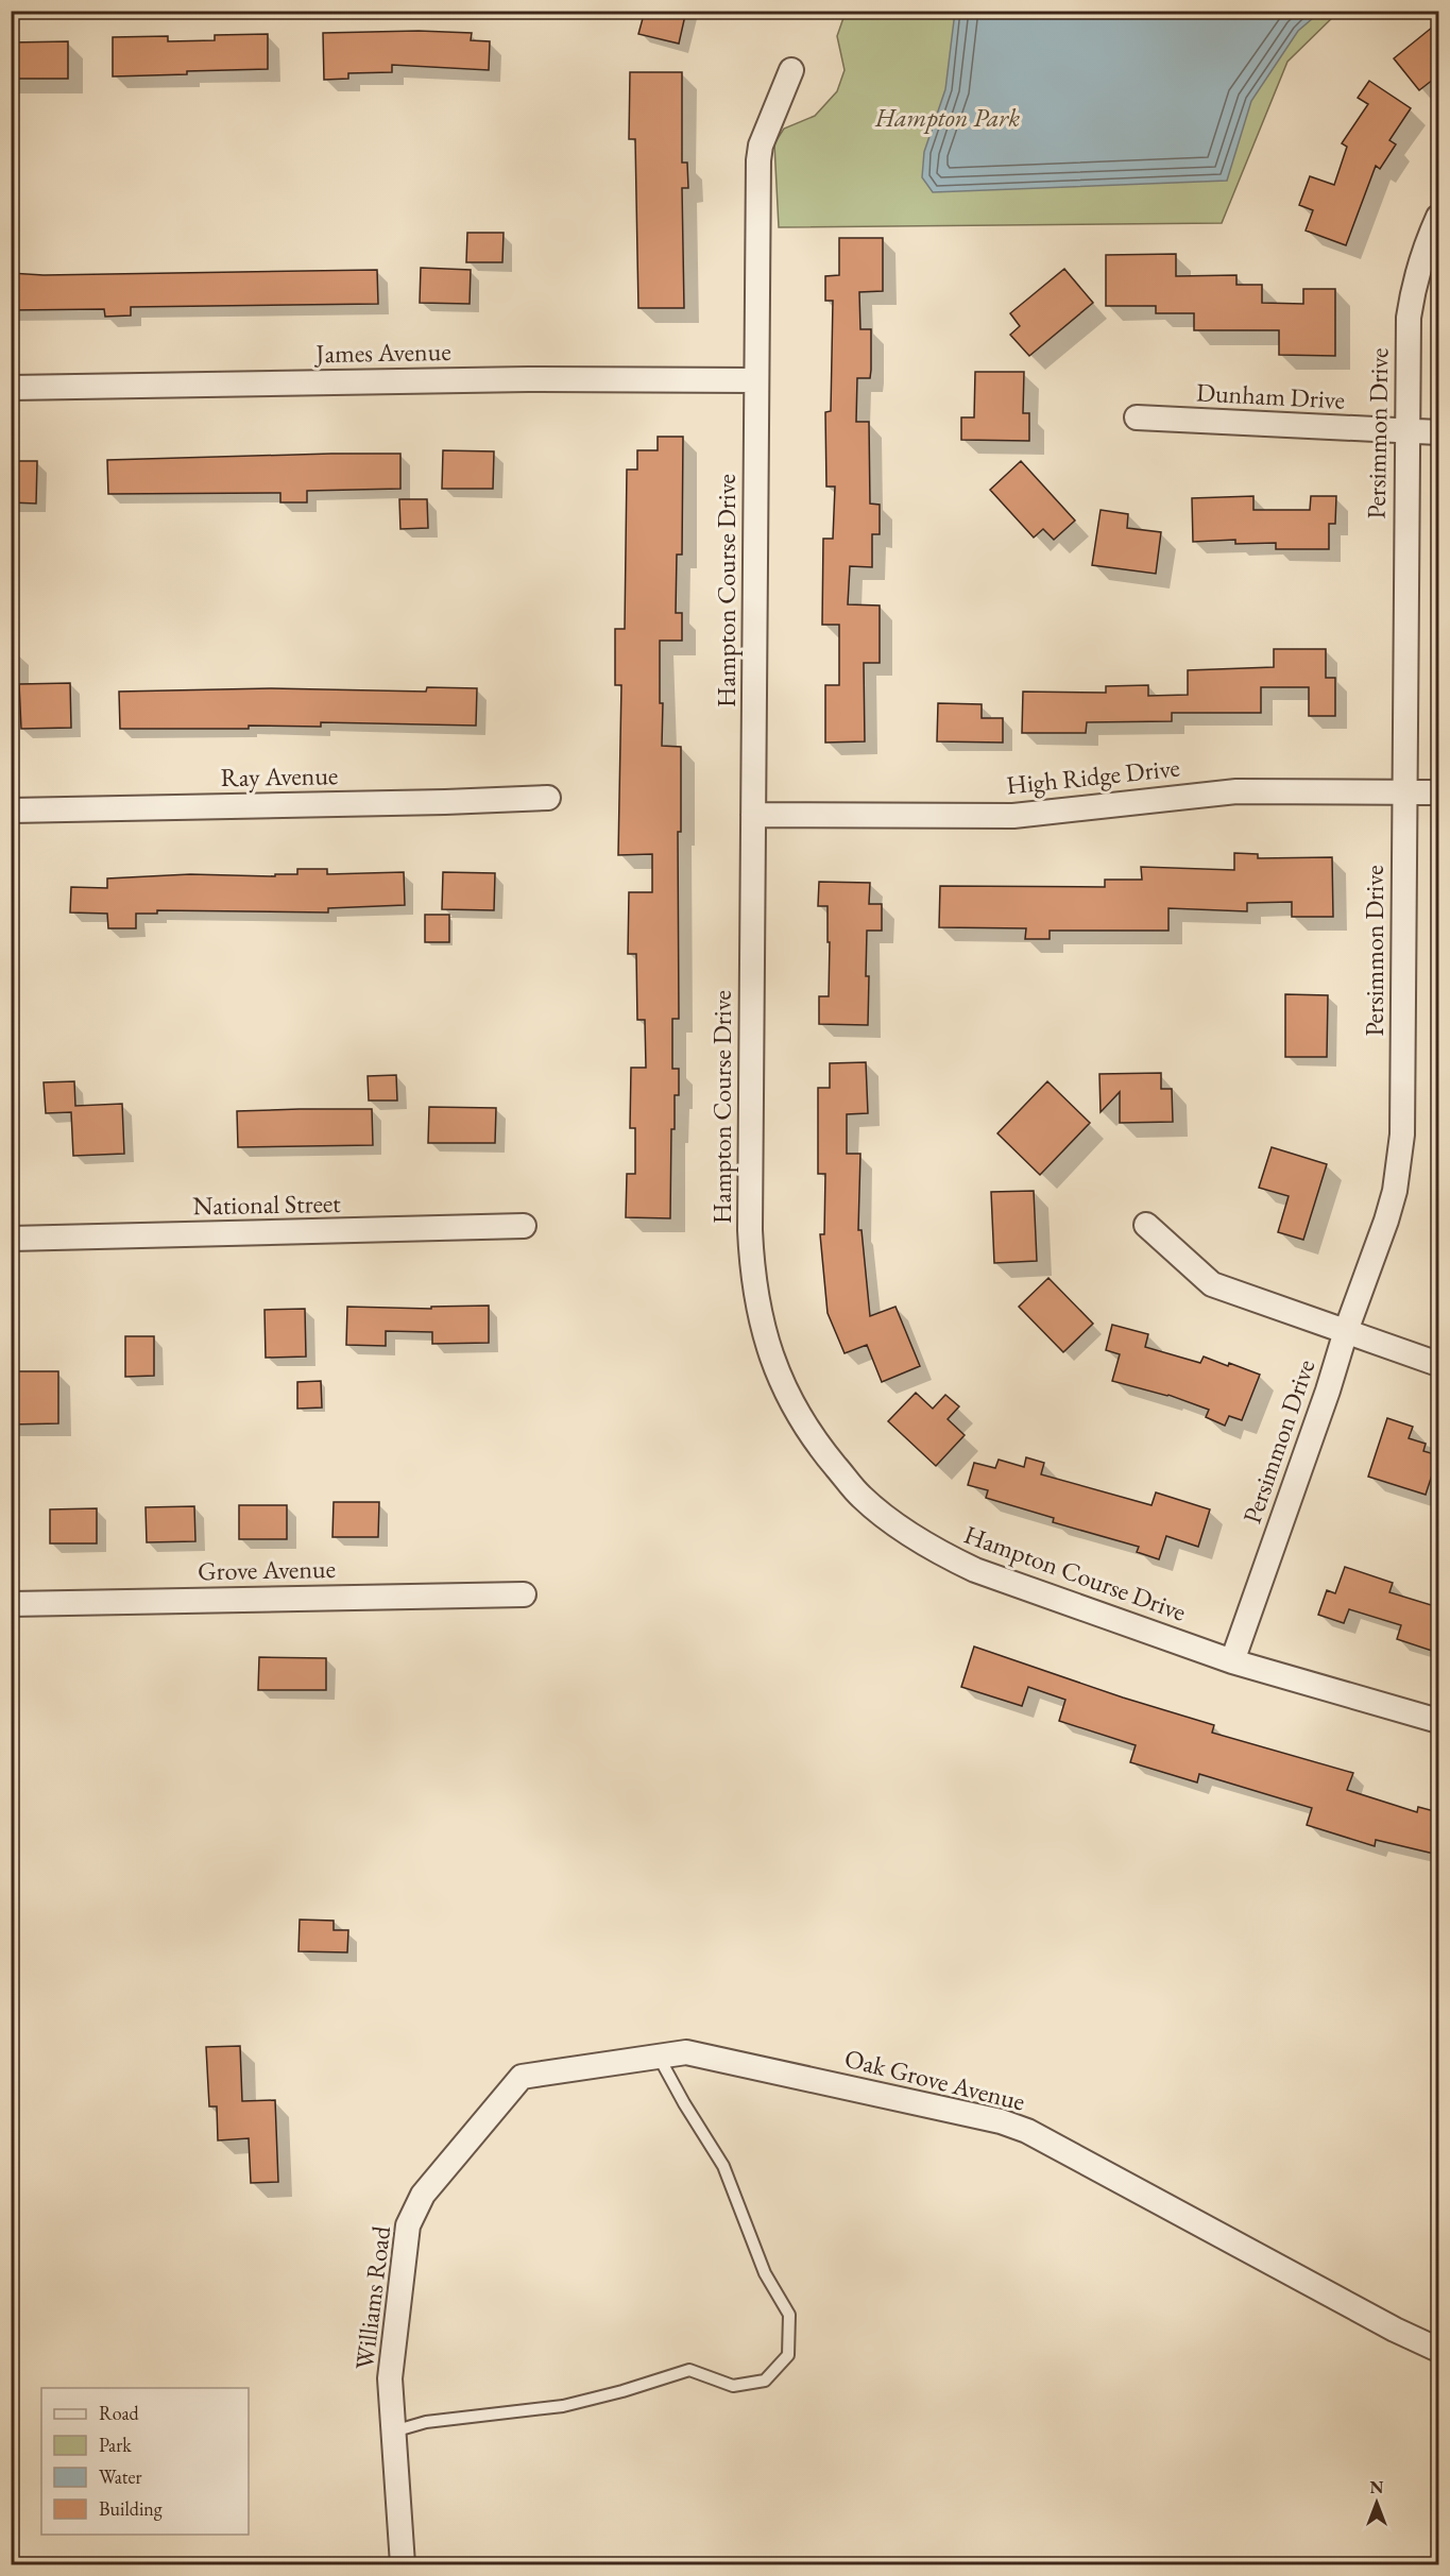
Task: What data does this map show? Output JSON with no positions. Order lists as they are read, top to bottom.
{
  "streets": {
    "street": [
      "James Avenue",
      "Dunham Drive",
      "Persimmon Drive",
      "Hampton Course Drive",
      "Ray Avenue",
      "High Ridge Drive",
      "National Street",
      "Grove Avenue",
      "Oak Grove Avenue",
      "Williams Road"
    ]
  },
  "crossings": [
    ["James Avenue", "Hampton Course Drive"],
    ["Dunham Drive", "Persimmon Drive"],
    ["Persimmon Drive", "Hampton Course Drive"],
    ["Persimmon Drive", "High Ridge Drive"],
    ["Hampton Course Drive", "High Ridge Drive"],
    ["Oak Grove Avenue", "Williams Road"]
  ],
  "parks": ["Hampton Park"],
  "legend": [
    "Road",
    "Park",
    "Water",
    "Building"
  ],
  "north": "top"
}
